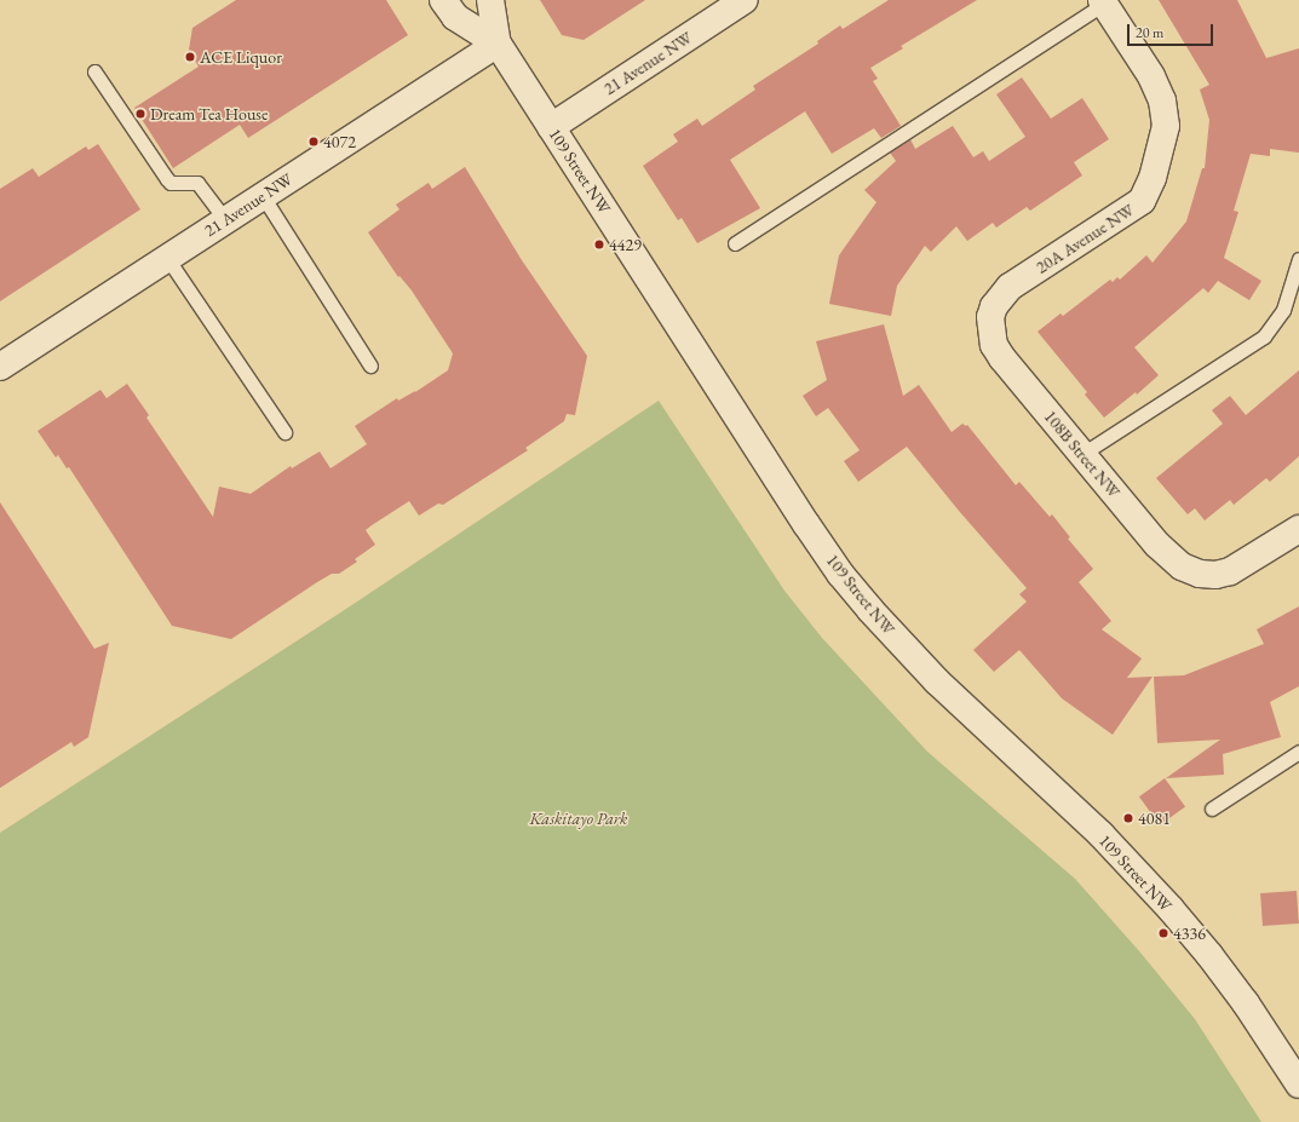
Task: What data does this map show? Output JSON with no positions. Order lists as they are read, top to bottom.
{
  "streets": {
    "street": [
      "21 Avenue NW",
      "109 Street NW",
      "20A Avenue NW",
      "108B Street NW"
    ]
  },
  "crossings": [
    ["21 Avenue NW", "109 Street NW"],
    ["20A Avenue NW", "108B Street NW"]
  ],
  "parks": ["Kaskitayo Park"],
  "places": [
    "ACE Liquor",
    "Dream Tea House",
    "4072",
    "4429",
    "4081",
    "4336"
  ],
  "scale_bar": "20 m"
}
